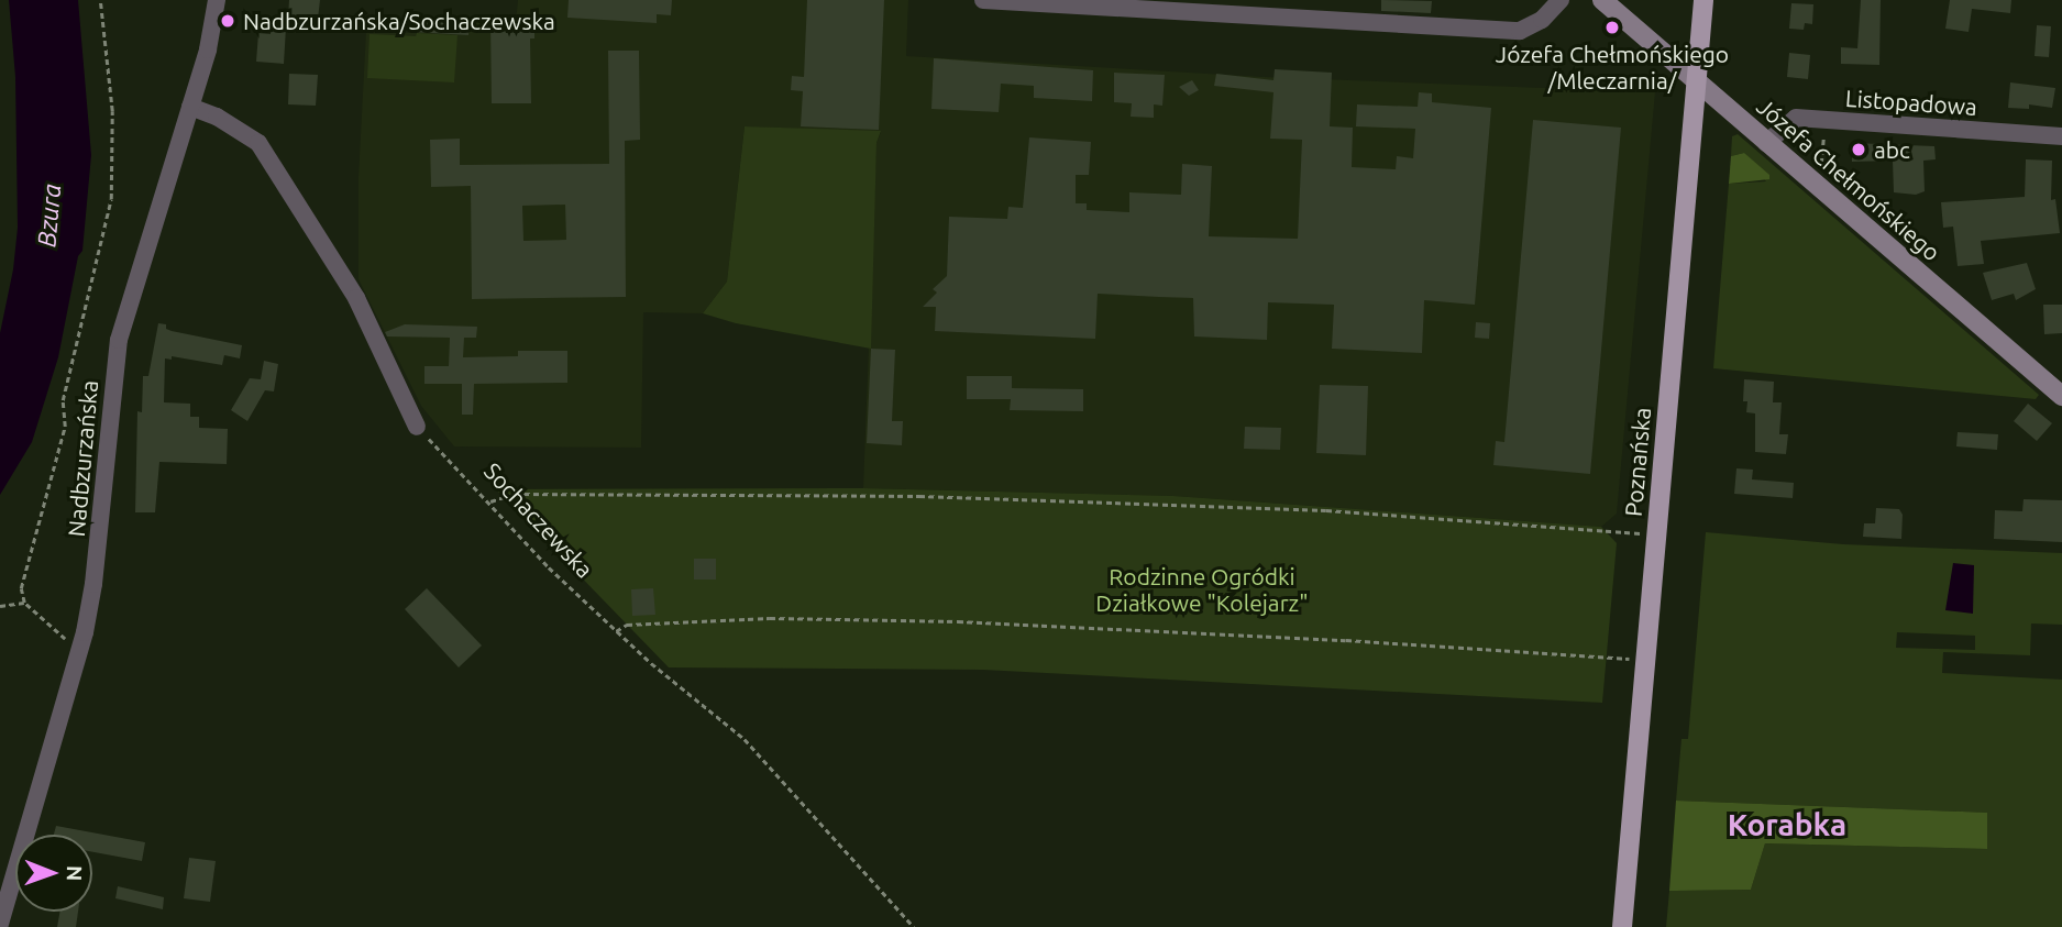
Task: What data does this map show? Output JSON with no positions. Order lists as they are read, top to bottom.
{
  "streets": {
    "main road": ["Poznańska"],
    "street": ["Listopadowa", "Józefa Chełmońskiego", "Nadbzurzańska"],
    "path": ["Sochaczewska"]
  },
  "crossings": [
    ["Listopadowa", "Józefa Chełmońskiego"],
    ["Józefa Chełmońskiego", "Poznańska"]
  ],
  "districts": ["Korabka"],
  "water": ["Bzura"],
  "parks": ["Rodzinne Ogródki Działkowe \"Kolejarz\""],
  "places": ["Nadbzurzańska/Sochaczewska", "Józefa Chełmońskiego /Mleczarnia/", "abc"],
  "north": "right"
}
